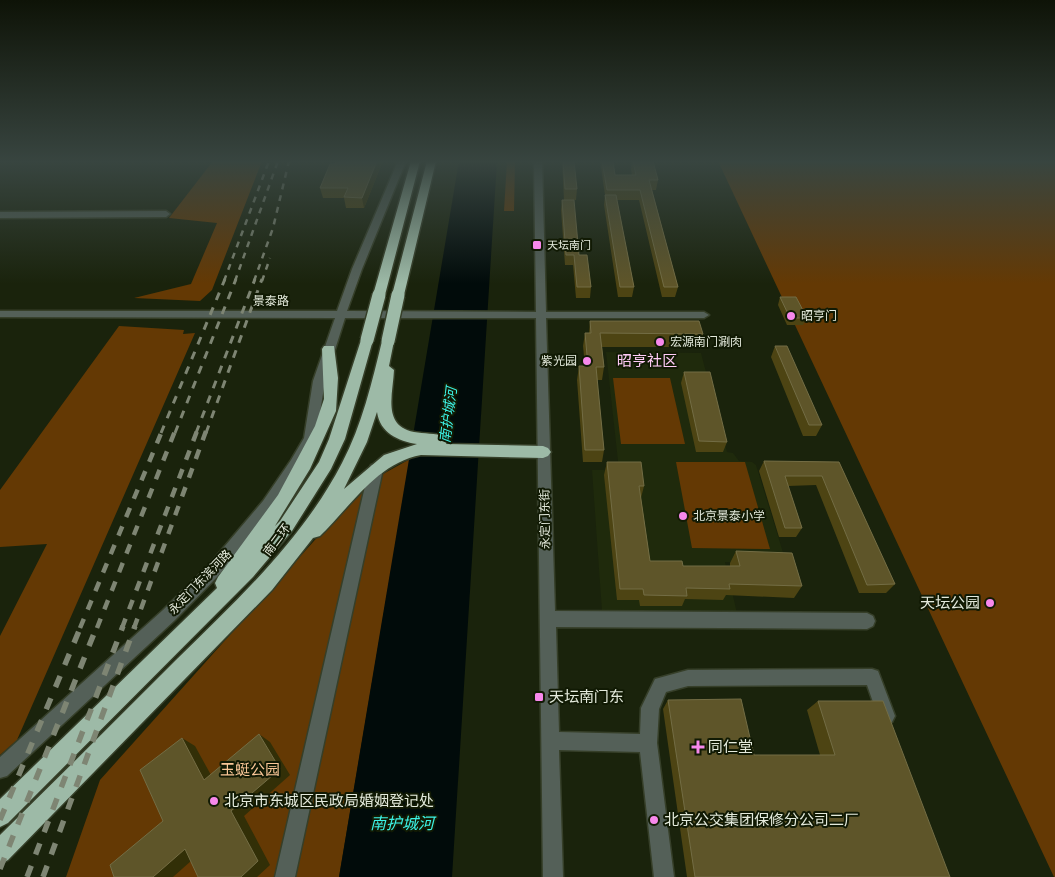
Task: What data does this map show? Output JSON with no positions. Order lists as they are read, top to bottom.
{
  "streets": {
    "highway": ["南二环"],
    "street": ["景泰路", "永定门东街", "永定门东滨河路"]
  },
  "crossings": [
    ["景泰路", "永定门东街"],
    ["景泰路", "永定门东滨河路"]
  ],
  "districts": ["昭亨社区"],
  "water": ["南护城河"],
  "parks": ["玉蜓公园"],
  "places": {
    "transit": ["天坛南门", "天坛南门东"],
    "other": [
      "昭亨门",
      "宏源南门涮肉",
      "紫光园",
      "北京景泰小学",
      "天坛公园",
      "北京市东城区民政局婚姻登记处",
      "北京公交集团保修分公司二厂"
    ],
    "health": ["同仁堂"]
  }
}
